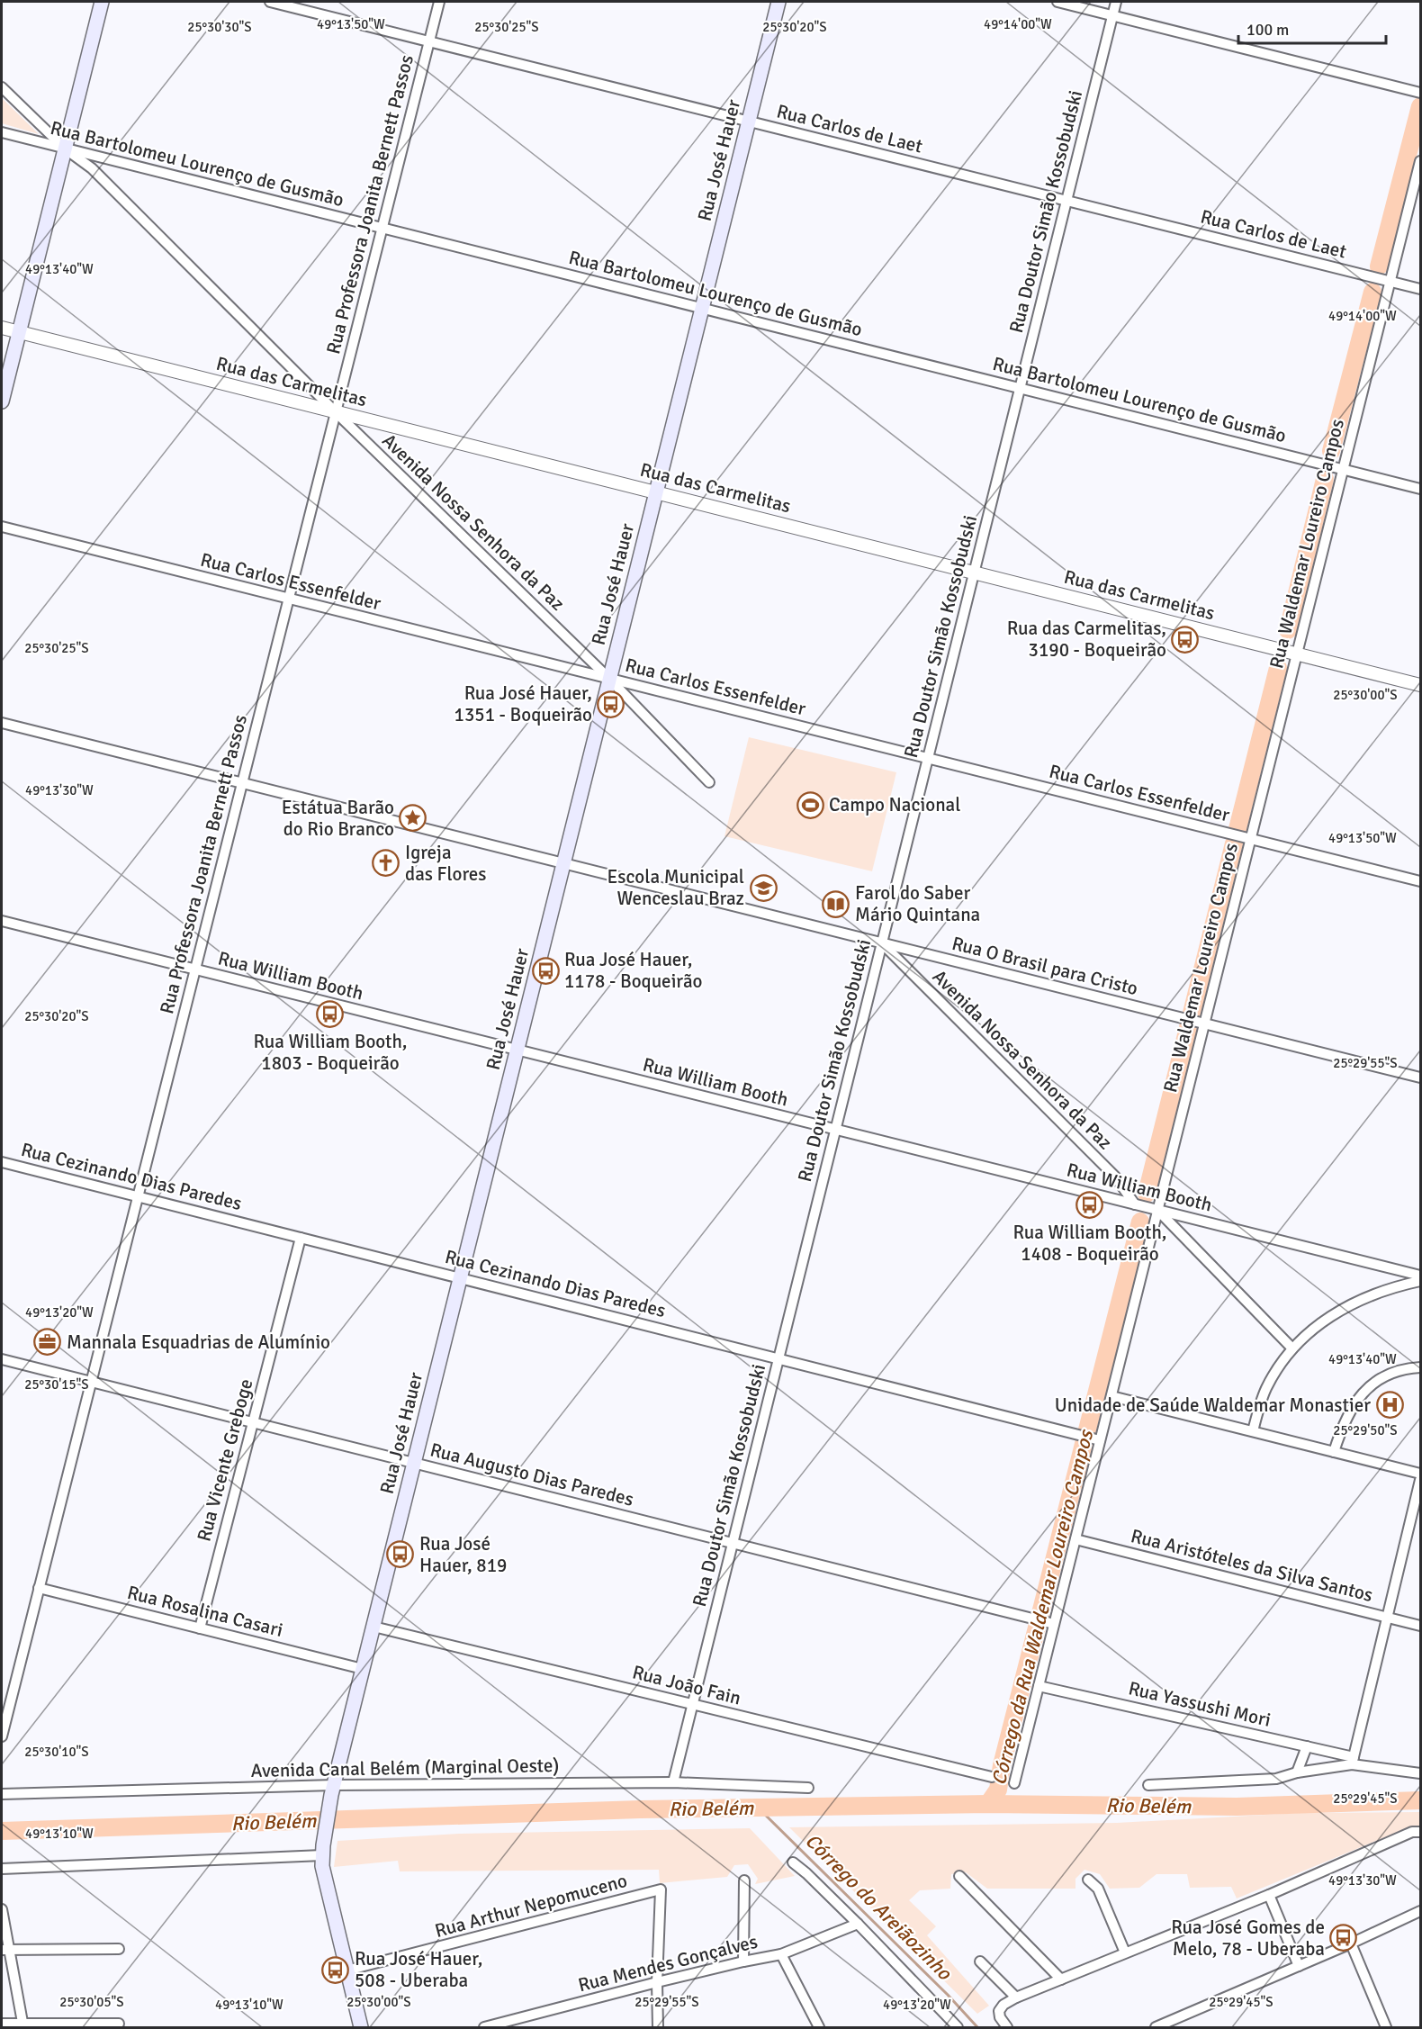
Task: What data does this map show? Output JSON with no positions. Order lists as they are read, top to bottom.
{
  "streets": {
    "main road": ["Rua José Hauer"],
    "street": [
      "Rua Carlos de Laet",
      "Rua Bartolomeu Lourenço de Gusmão",
      "Rua Professora Joanita Bernett Passos",
      "Rua Doutor Simão Kossobudski",
      "Rua das Carmelitas",
      "Avenida Nossa Senhora da Paz",
      "Rua Waldemar Loureiro Campos",
      "Rua Carlos Essenfelder",
      "Rua O Brasil para Cristo",
      "Rua William Booth",
      "Rua Cezinando Dias Paredes",
      "Rua Vicente Greboge",
      "Rua Augusto Dias Paredes",
      "Rua Aristóteles da Silva Santos",
      "Rua Rosalina Casari",
      "Rua João Fain",
      "Rua Yassushi Mori",
      "Avenida Canal Belém (Marginal Oeste)",
      "Rua Arthur Nepomuceno",
      "Rua Mendes Gonçalves"
    ]
  },
  "crossings": [
    ["Rua Carlos de Laet", "Rua José Hauer"],
    ["Rua Carlos de Laet", "Rua Professora Joanita Bernett Passos"],
    ["Rua Carlos de Laet", "Rua Doutor Simão Kossobudski"],
    ["Rua Carlos de Laet", "Rua Waldemar Loureiro Campos"],
    ["Rua José Hauer", "Rua Bartolomeu Lourenço de Gusmão"],
    ["Rua José Hauer", "Rua das Carmelitas"],
    ["Rua José Hauer", "Avenida Nossa Senhora da Paz"],
    ["Rua José Hauer", "Rua Carlos Essenfelder"],
    ["Rua José Hauer", "Rua O Brasil para Cristo"],
    ["Rua José Hauer", "Rua William Booth"],
    ["Rua José Hauer", "Rua Cezinando Dias Paredes"],
    ["Rua José Hauer", "Rua Augusto Dias Paredes"],
    ["Rua José Hauer", "Rua Rosalina Casari"],
    ["Rua José Hauer", "Rua João Fain"],
    ["Rua José Hauer", "Avenida Canal Belém (Marginal Oeste)"],
    ["Rua José Hauer", "Rua Arthur Nepomuceno"],
    ["Rua Bartolomeu Lourenço de Gusmão", "Rua Professora Joanita Bernett Passos"],
    ["Rua Bartolomeu Lourenço de Gusmão", "Rua Doutor Simão Kossobudski"],
    ["Rua Bartolomeu Lourenço de Gusmão", "Avenida Nossa Senhora da Paz"],
    ["Rua Bartolomeu Lourenço de Gusmão", "Rua Waldemar Loureiro Campos"],
    ["Rua Professora Joanita Bernett Passos", "Rua das Carmelitas"],
    ["Rua Professora Joanita Bernett Passos", "Avenida Nossa Senhora da Paz"],
    ["Rua Professora Joanita Bernett Passos", "Rua Carlos Essenfelder"],
    ["Rua Professora Joanita Bernett Passos", "Rua O Brasil para Cristo"],
    ["Rua Professora Joanita Bernett Passos", "Rua William Booth"],
    ["Rua Professora Joanita Bernett Passos", "Rua Cezinando Dias Paredes"],
    ["Rua Professora Joanita Bernett Passos", "Rua Augusto Dias Paredes"],
    ["Rua Professora Joanita Bernett Passos", "Rua Rosalina Casari"],
    ["Rua Doutor Simão Kossobudski", "Rua das Carmelitas"],
    ["Rua Doutor Simão Kossobudski", "Avenida Nossa Senhora da Paz"],
    ["Rua Doutor Simão Kossobudski", "Rua Carlos Essenfelder"],
    ["Rua Doutor Simão Kossobudski", "Rua O Brasil para Cristo"],
    ["Rua Doutor Simão Kossobudski", "Rua William Booth"],
    ["Rua Doutor Simão Kossobudski", "Rua Cezinando Dias Paredes"],
    ["Rua Doutor Simão Kossobudski", "Rua Augusto Dias Paredes"],
    ["Rua Doutor Simão Kossobudski", "Rua João Fain"],
    ["Rua Doutor Simão Kossobudski", "Avenida Canal Belém (Marginal Oeste)"],
    ["Rua das Carmelitas", "Avenida Nossa Senhora da Paz"],
    ["Rua das Carmelitas", "Rua Waldemar Loureiro Campos"],
    ["Avenida Nossa Senhora da Paz", "Rua Carlos Essenfelder"],
    ["Avenida Nossa Senhora da Paz", "Rua O Brasil para Cristo"],
    ["Avenida Nossa Senhora da Paz", "Rua William Booth"],
    ["Rua Waldemar Loureiro Campos", "Rua Carlos Essenfelder"],
    ["Rua Waldemar Loureiro Campos", "Rua O Brasil para Cristo"],
    ["Rua Waldemar Loureiro Campos", "Rua William Booth"],
    ["Rua Waldemar Loureiro Campos", "Rua Cezinando Dias Paredes"],
    ["Rua Waldemar Loureiro Campos", "Rua Augusto Dias Paredes"],
    ["Rua Waldemar Loureiro Campos", "Rua Aristóteles da Silva Santos"],
    ["Rua Waldemar Loureiro Campos", "Rua Yassushi Mori"],
    ["Rua Cezinando Dias Paredes", "Rua Vicente Greboge"],
    ["Rua Vicente Greboge", "Rua Augusto Dias Paredes"],
    ["Rua Vicente Greboge", "Rua Rosalina Casari"],
    ["Rua Arthur Nepomuceno", "Rua Mendes Gonçalves"]
  ],
  "water": ["Córrego da Rua Waldemar Loureiro Campos", "Rio Belém", "Córrego do Areiãozinho"],
  "places": {
    "bus stop": [
      "Rua das Carmelitas, 3190 - Boqueirão",
      "Rua José Hauer, 1351 - Boqueirão",
      "Rua José Hauer, 1178 - Boqueirão",
      "Rua William Booth, 1803 - Boqueirão",
      "Rua William Booth, 1408 - Boqueirão",
      "Rua José Hauer, 819",
      "Rua José Gomes de Melo, 78 - Uberaba",
      "Rua José Hauer, 508 - Uberaba"
    ],
    "sports": ["Campo Nacional"],
    "place": ["Estátua Barão do Rio Branco"],
    "church": ["Igreja das Flores"],
    "school or university": ["Escola Municipal Wenceslau Braz"],
    "library": ["Farol do Saber Mário Quintana"],
    "office": ["Mannala Esquadrias de Alumínio"],
    "hospital": ["Unidade de Saúde Waldemar Monastier"]
  },
  "scale_bar": "100 m",
  "coordinates": [
    "49°13'50\"W",
    "49°14'00\"W",
    "25°30'30\"S",
    "25°30'25\"S",
    "25°30'20\"S",
    "49°13'40\"W",
    "25°30'00\"S",
    "49°13'30\"W",
    "25°29'55\"S",
    "49°13'20\"W",
    "25°30'15\"S",
    "25°29'50\"S",
    "25°30'10\"S",
    "25°29'45\"S",
    "49°13'10\"W",
    "25°30'05\"S"
  ]
}
